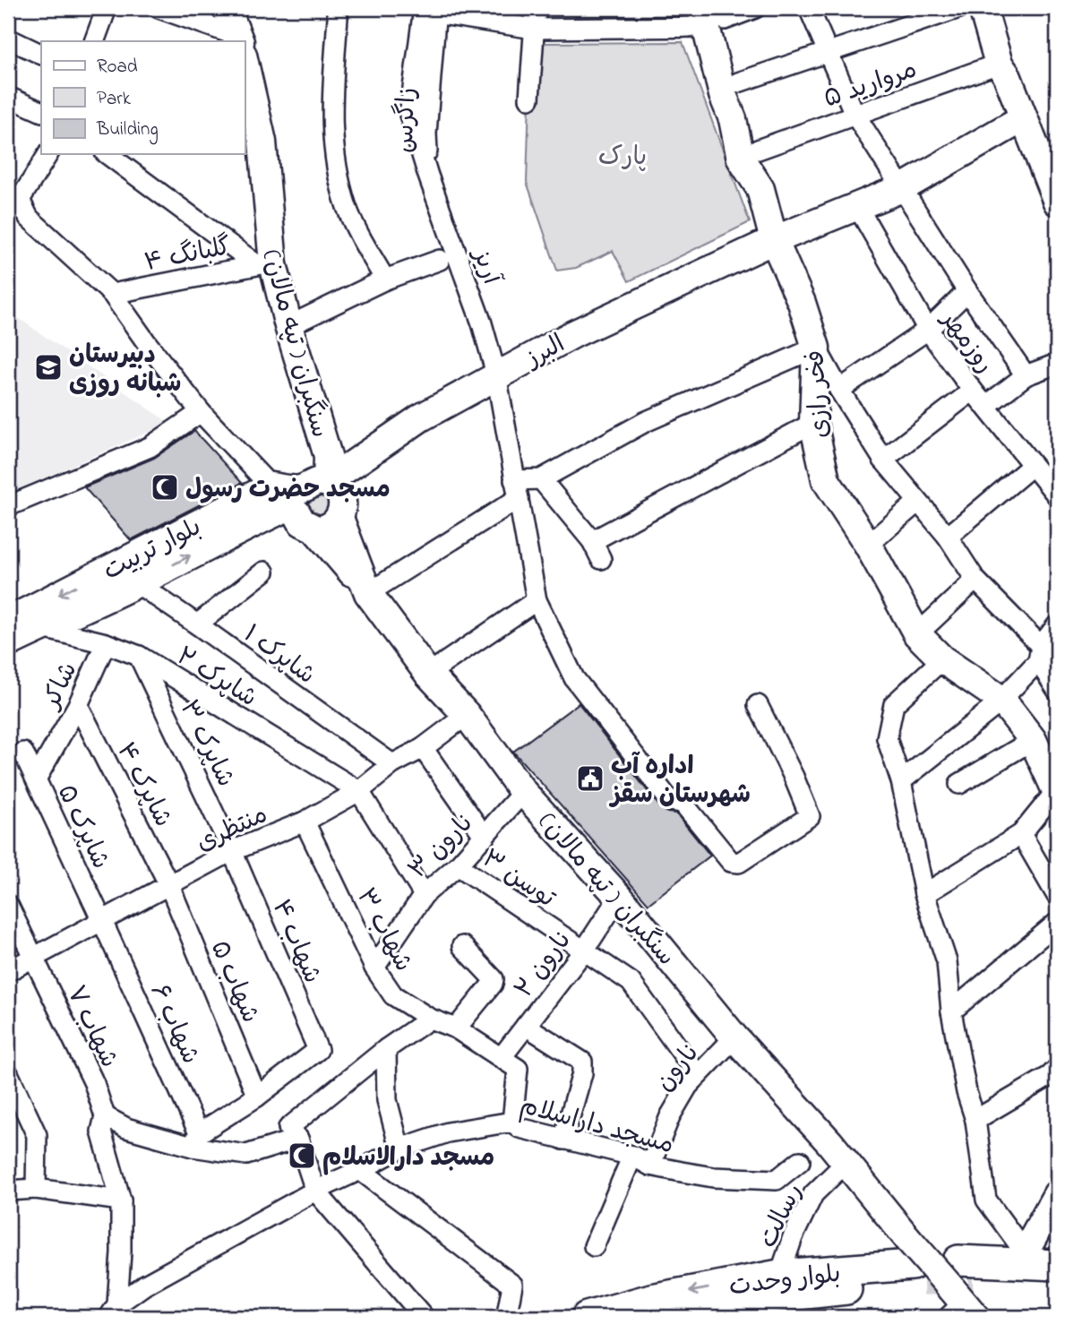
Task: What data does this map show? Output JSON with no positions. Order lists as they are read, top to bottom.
{
  "streets": {
    "main road": [
      "سنگبران ( تپه مالان)",
      "البرز",
      "فخر رازی",
      "بلوار تربیت",
      "بلوار وحدت"
    ],
    "street": [
      "مروارید ۵",
      "زاگرس",
      "گلبانگ ۴",
      "آریز",
      "روزمهر",
      "شاپرک ۱",
      "شاپرک ۲",
      "شاکر",
      "شاپرک ۳",
      "شاپرک ۴",
      "شاپرک ۵",
      "منتظری",
      "نارون ۳",
      "توسن ۳",
      "شهاب ۳",
      "شهاب ۴",
      "نارون ۲",
      "شهاب ۵",
      "شهاب ۶",
      "شهاب ۷",
      "نارون",
      "مسجد داراسلام",
      "رسالت"
    ]
  },
  "crossings": [
    ["زاگرس", "آریز"],
    ["گلبانگ ۴", "سنگبران ( تپه مالان)"],
    ["آریز", "البرز"],
    ["روزمهر", "البرز"],
    ["سنگبران ( تپه مالان)", "البرز"],
    ["سنگبران ( تپه مالان)", "بلوار تربیت"],
    ["سنگبران ( تپه مالان)", "منتظری"],
    ["سنگبران ( تپه مالان)", "نارون ۳"],
    ["سنگبران ( تپه مالان)", "نارون ۲"],
    ["سنگبران ( تپه مالان)", "نارون"],
    ["سنگبران ( تپه مالان)", "رسالت"],
    ["سنگبران ( تپه مالان)", "بلوار وحدت"],
    ["البرز", "فخر رازی"],
    ["البرز", "بلوار تربیت"],
    ["بلوار تربیت", "شاپرک ۱"],
    ["بلوار تربیت", "شاپرک ۲"],
    ["شاپرک ۱", "منتظری"],
    ["شاپرک ۲", "شاکر"],
    ["شاپرک ۲", "شاپرک ۳"],
    ["شاپرک ۲", "منتظری"],
    ["شاکر", "شاپرک ۴"],
    ["شاکر", "شاپرک ۵"],
    ["شاپرک ۳", "منتظری"],
    ["شاپرک ۳", "شهاب ۴"],
    ["شاپرک ۴", "منتظری"],
    ["شاپرک ۴", "شهاب ۵"],
    ["شاپرک ۵", "منتظری"],
    ["شاپرک ۵", "شهاب ۶"],
    ["منتظری", "شهاب ۳"],
    ["منتظری", "شهاب ۴"],
    ["منتظری", "شهاب ۵"],
    ["منتظری", "شهاب ۶"],
    ["منتظری", "شهاب ۷"],
    ["نارون ۳", "توسن ۳"],
    ["نارون ۳", "شهاب ۳"],
    ["توسن ۳", "نارون ۲"],
    ["توسن ۳", "نارون"],
    ["شهاب ۳", "نارون ۲"],
    ["شهاب ۳", "مسجد داراسلام"],
    ["شهاب ۴", "شهاب ۵"],
    ["شهاب ۷", "مسجد داراسلام"],
    ["نارون", "مسجد داراسلام"],
    ["رسالت", "بلوار وحدت"]
  ],
  "parks": ["پارک"],
  "places": {
    "school or university": ["دبیرستان شبانه روزی"],
    "mosque": ["مسجد حضرت رسول", "مسجد دارالاسلام"],
    "public building": ["اداره آب شهرستان سقز"]
  },
  "legend": ["Road", "Park", "Building"]
}
